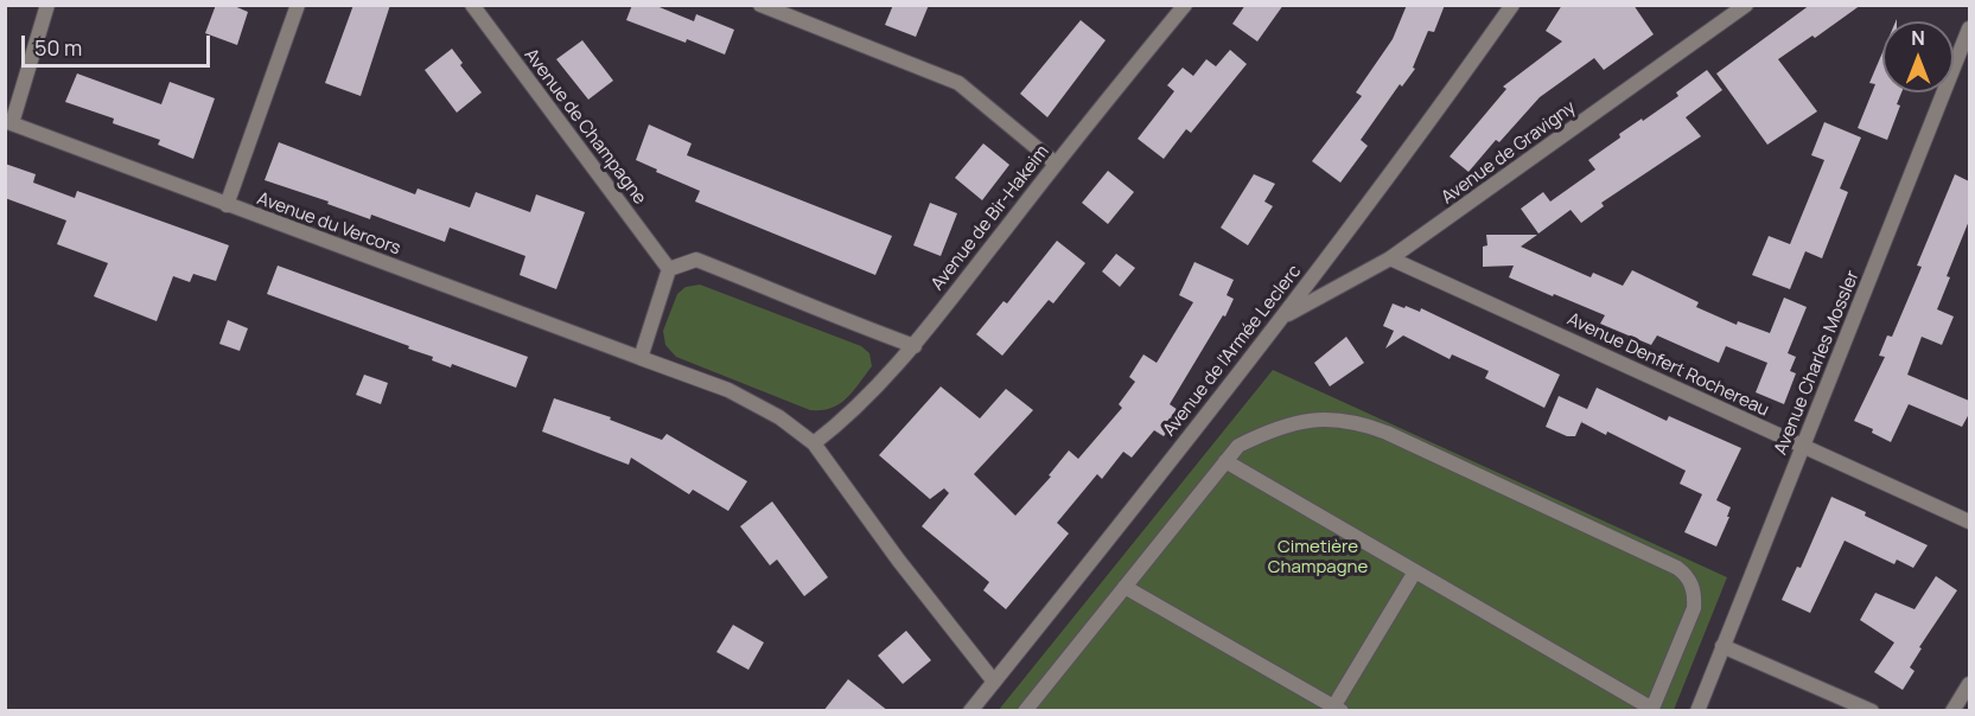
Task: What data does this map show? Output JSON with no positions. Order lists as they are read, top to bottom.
{
  "streets": {
    "street": [
      "Avenue de Champagne",
      "Avenue de Gravigny",
      "Avenue de Bir-Hakeim",
      "Avenue du Vercors",
      "Avenue de l'Armée Leclerc",
      "Avenue Charles Mossler",
      "Avenue Denfert Rochereau"
    ]
  },
  "crossings": [
    ["Avenue de Gravigny", "Avenue de l'Armée Leclerc"],
    ["Avenue de Gravigny", "Avenue Denfert Rochereau"],
    ["Avenue de Bir-Hakeim", "Avenue du Vercors"],
    ["Avenue du Vercors", "Avenue de l'Armée Leclerc"],
    ["Avenue Charles Mossler", "Avenue Denfert Rochereau"]
  ],
  "parks": ["Cimetière Champagne"],
  "scale_bar": "50 m",
  "north": "top"
}
